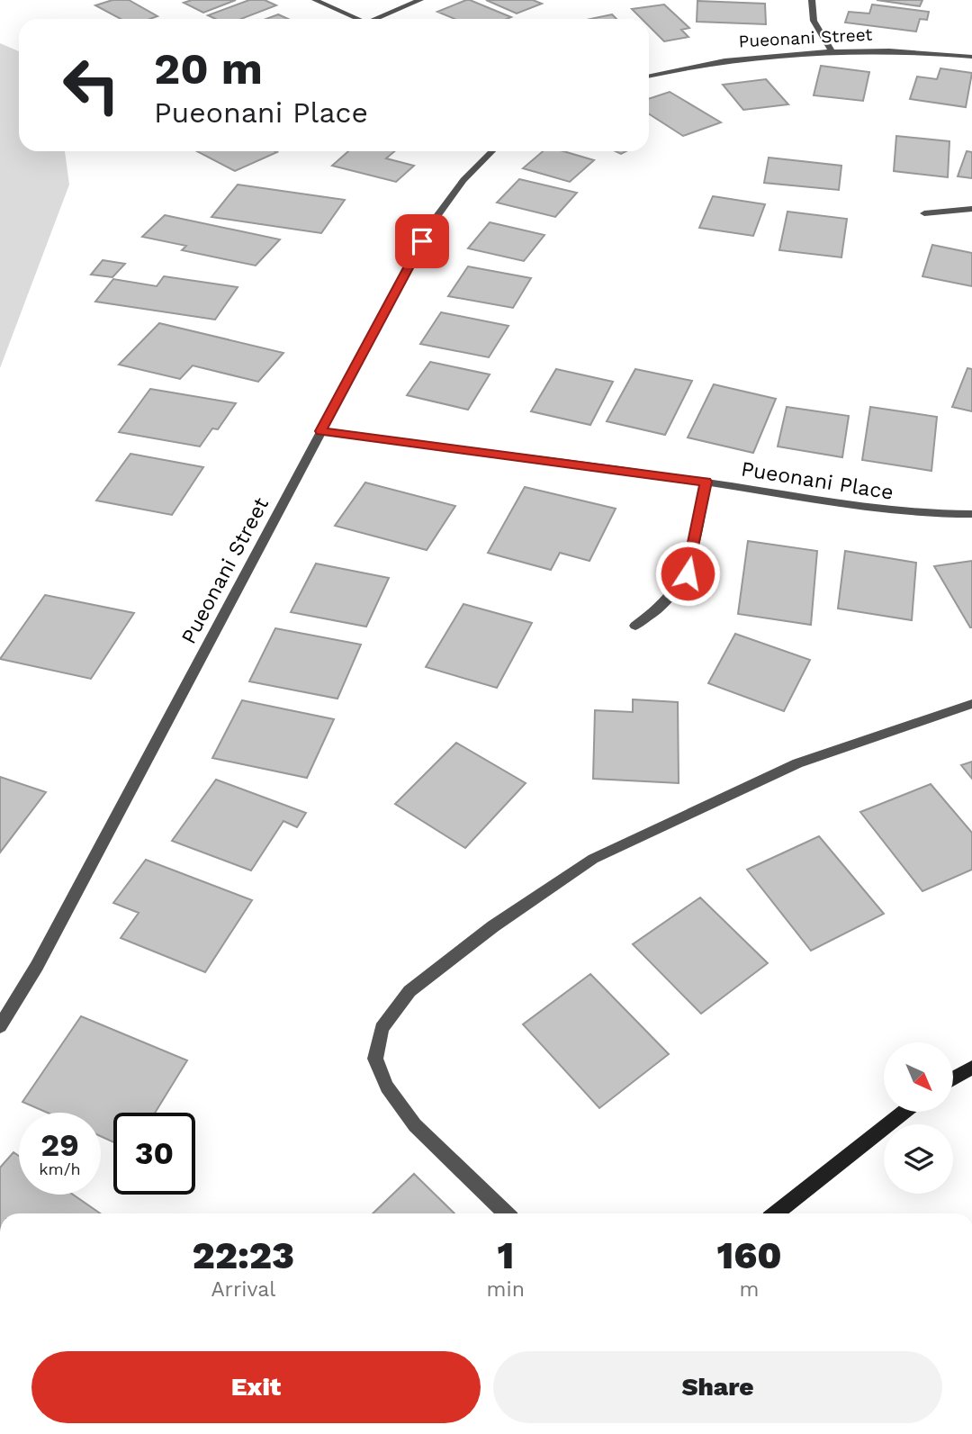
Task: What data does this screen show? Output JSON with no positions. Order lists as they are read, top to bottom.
{
  "streets": {
    "street": ["Pueonani Street", "Pueonani Place"]
  },
  "crossings": [
    ["Pueonani Street", "Pueonani Place"]
  ],
  "north": "bottom right",
  "page": {
    "turn": ["20 m", "Pueonani Place"],
    "speed": "29 km/h",
    "limit": "30",
    "eta": [
      "22:23",
      "Arrival",
      "1",
      "min",
      "160",
      "m"
    ],
    "buttons": ["Exit", "Share"]
  }
}
